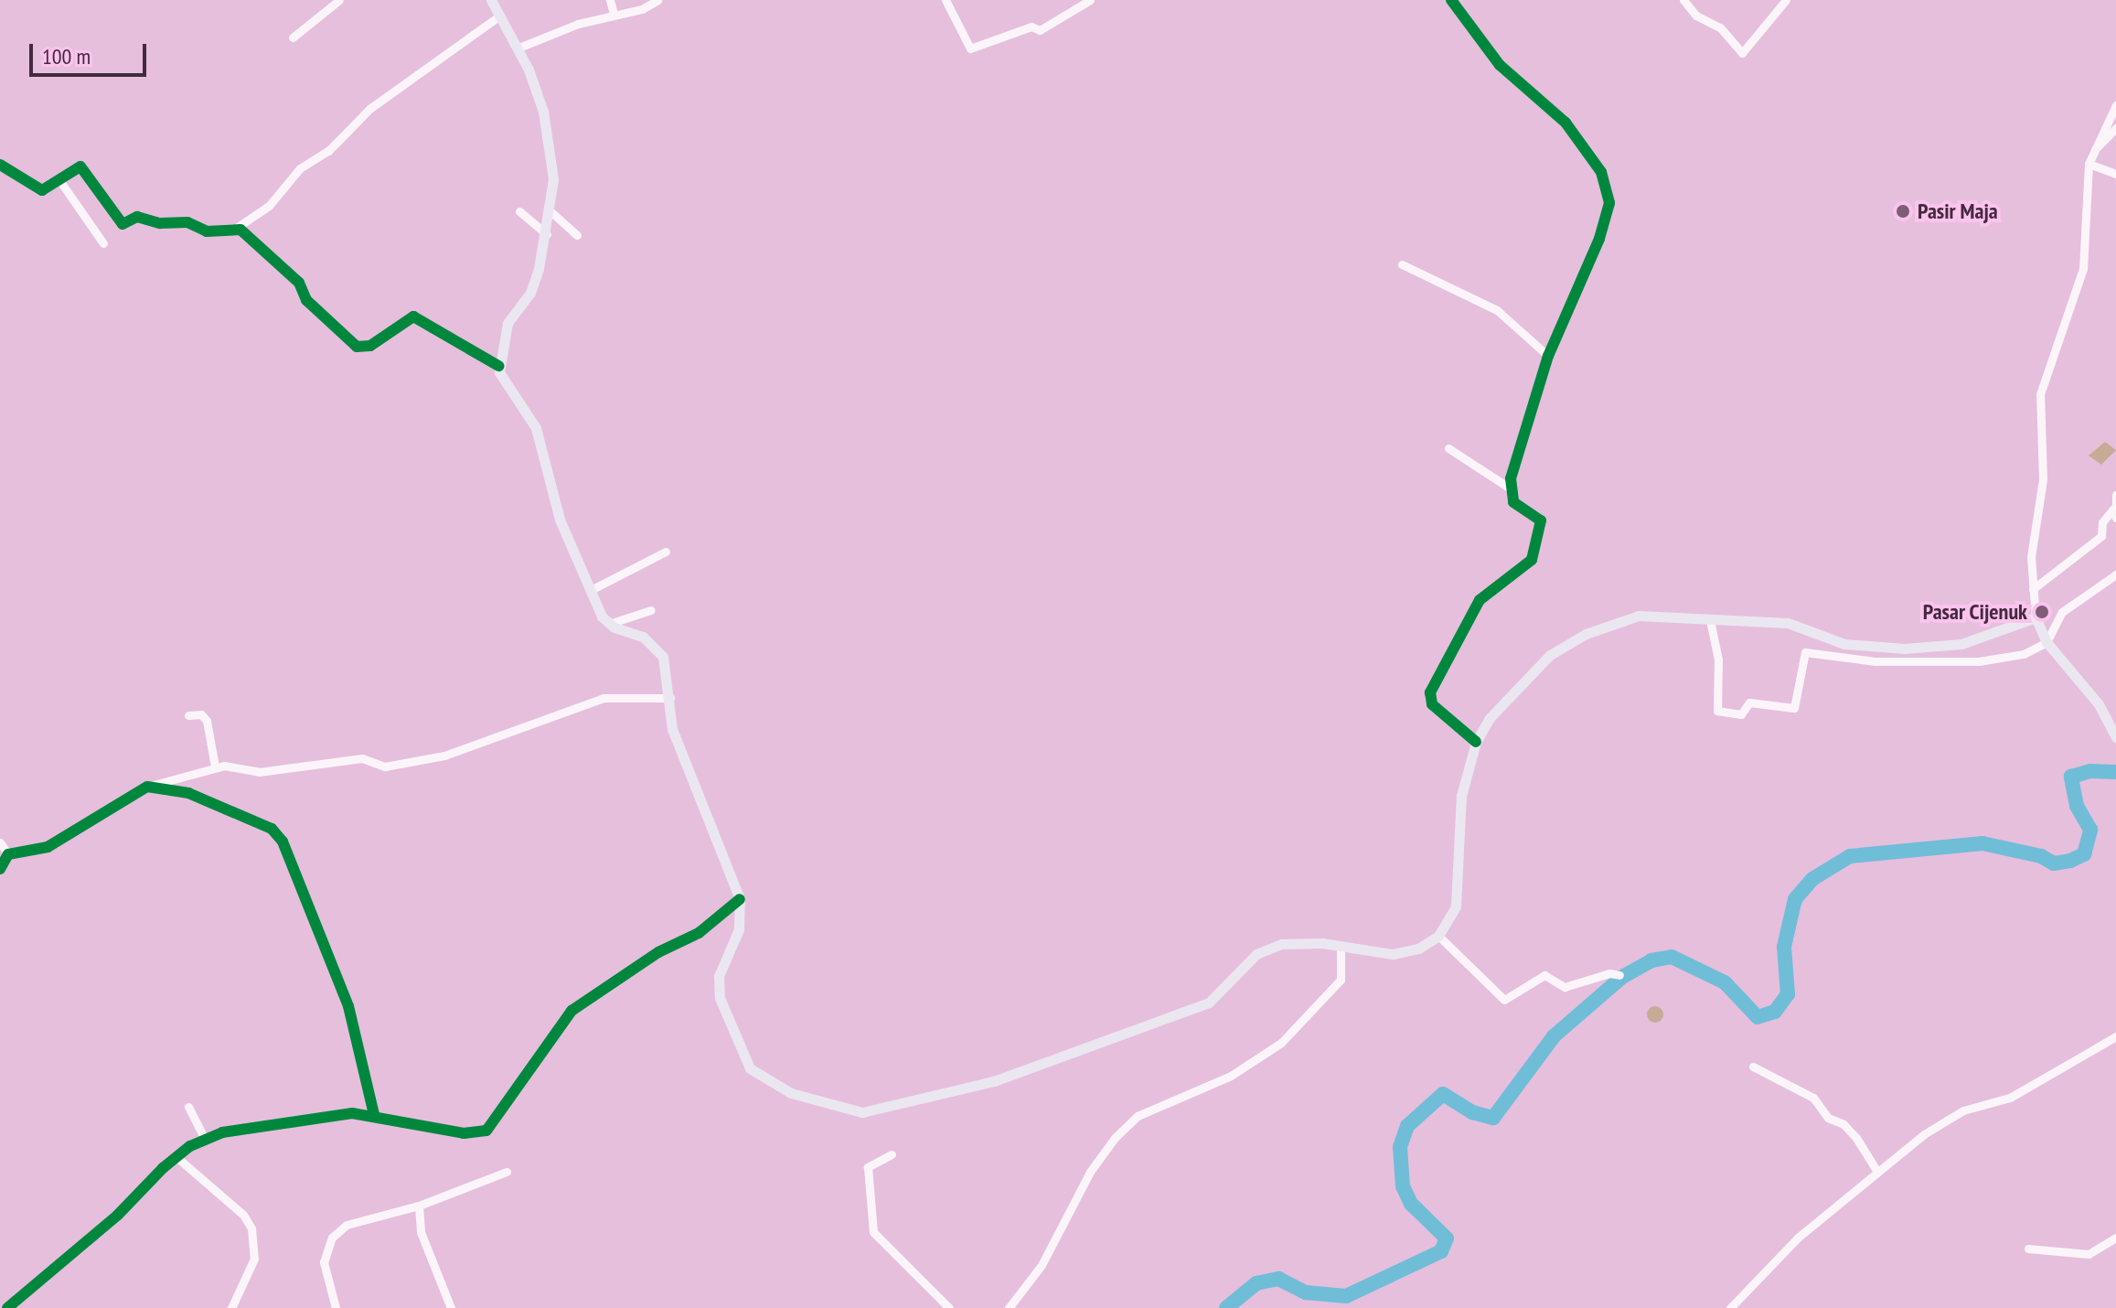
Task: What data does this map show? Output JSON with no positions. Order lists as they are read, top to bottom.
{
  "places": ["Pasir Maja", "Pasar Cijenuk"],
  "scale_bar": "100 m"
}
